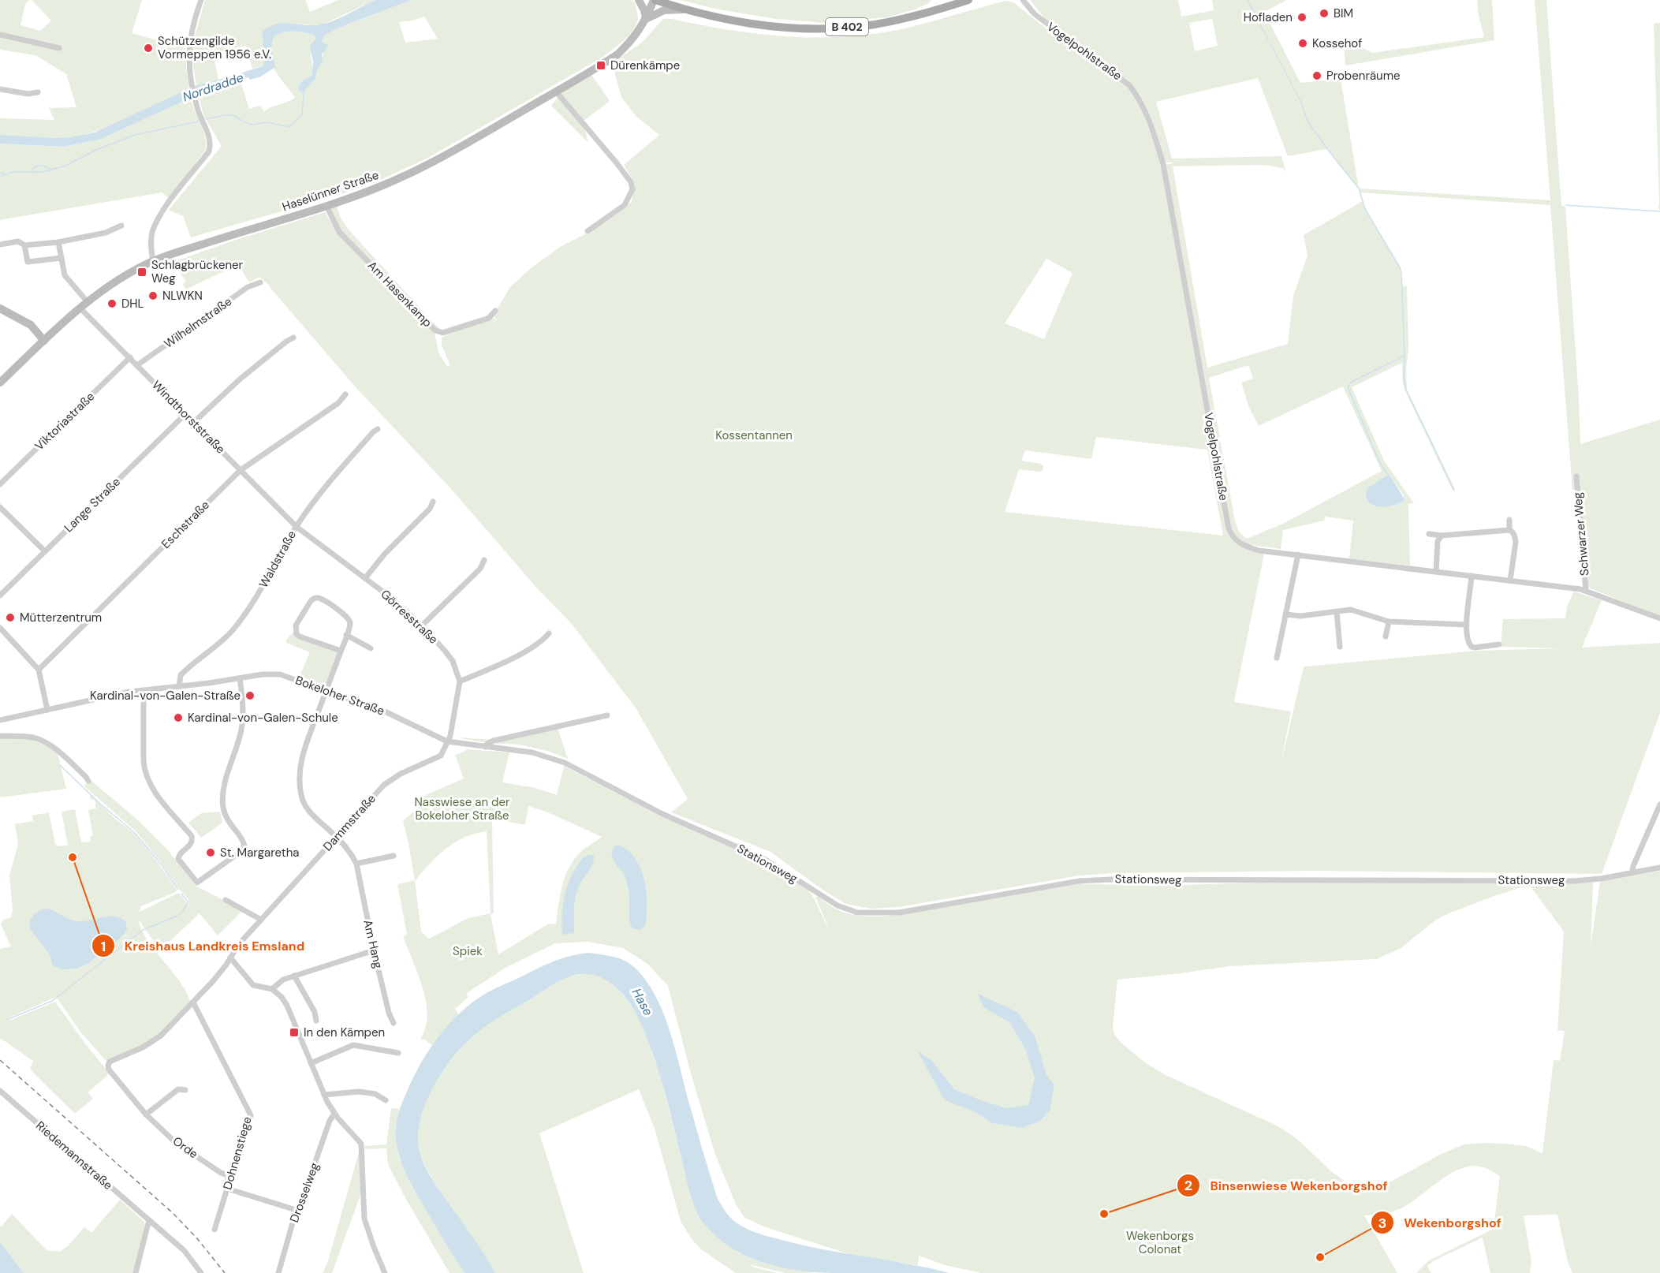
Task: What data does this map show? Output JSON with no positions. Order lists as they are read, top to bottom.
{
  "streets": {
    "main road": ["B 402"],
    "street": [
      "Vogelpohlstraße",
      "Haselünner Straße",
      "Am Hasenkamp",
      "Wilhelmstraße",
      "Windthorststraße",
      "Viktoriastraße",
      "Lange Straße",
      "Eschstraße",
      "Schwarzer Weg",
      "Waldstraße",
      "Görresstraße",
      "Bokeloher Straße",
      "Dammstraße",
      "Stationsweg",
      "Am Hang",
      "Orde",
      "Dohnenstiege",
      "Riedemannstraße",
      "Drosselweg"
    ]
  },
  "crossings": [
    ["B 402", "Haselünner Straße"],
    ["Vogelpohlstraße", "Schwarzer Weg"],
    ["Haselünner Straße", "Am Hasenkamp"],
    ["Haselünner Straße", "Windthorststraße"],
    ["Wilhelmstraße", "Windthorststraße"],
    ["Windthorststraße", "Viktoriastraße"],
    ["Windthorststraße", "Lange Straße"],
    ["Windthorststraße", "Eschstraße"],
    ["Windthorststraße", "Waldstraße"],
    ["Windthorststraße", "Görresstraße"],
    ["Waldstraße", "Görresstraße"],
    ["Waldstraße", "Bokeloher Straße"],
    ["Bokeloher Straße", "Dammstraße"],
    ["Bokeloher Straße", "Stationsweg"],
    ["Bokeloher Straße", "Am Hang"],
    ["Dammstraße", "Am Hang"],
    ["Dammstraße", "Orde"],
    ["Dammstraße", "Dohnenstiege"],
    ["Orde", "Dohnenstiege"]
  ],
  "water": ["Nordradde", "Hase"],
  "parks": [
    "Kossentannen",
    "Nasswiese an der Bokeloher Straße",
    "Spiek",
    "Wekenborgs Colonat"
  ],
  "places": {
    "other": [
      "BIM",
      "Hofladen",
      "Kossehof",
      "Schützengilde Vormeppen 1956 e.V.",
      "Probenräume",
      "NLWKN",
      "DHL",
      "Mütterzentrum",
      "Kardinal-von-Galen-Straße",
      "Kardinal-von-Galen-Schule",
      "St. Margaretha",
      "Kreishaus Landkreis Emsland",
      "Binsenwiese Wekenborgshof",
      "Wekenborgshof"
    ],
    "transit": ["Dürenkämpe", "Schlagbrückener Weg", "In den Kämpen"]
  }
}
